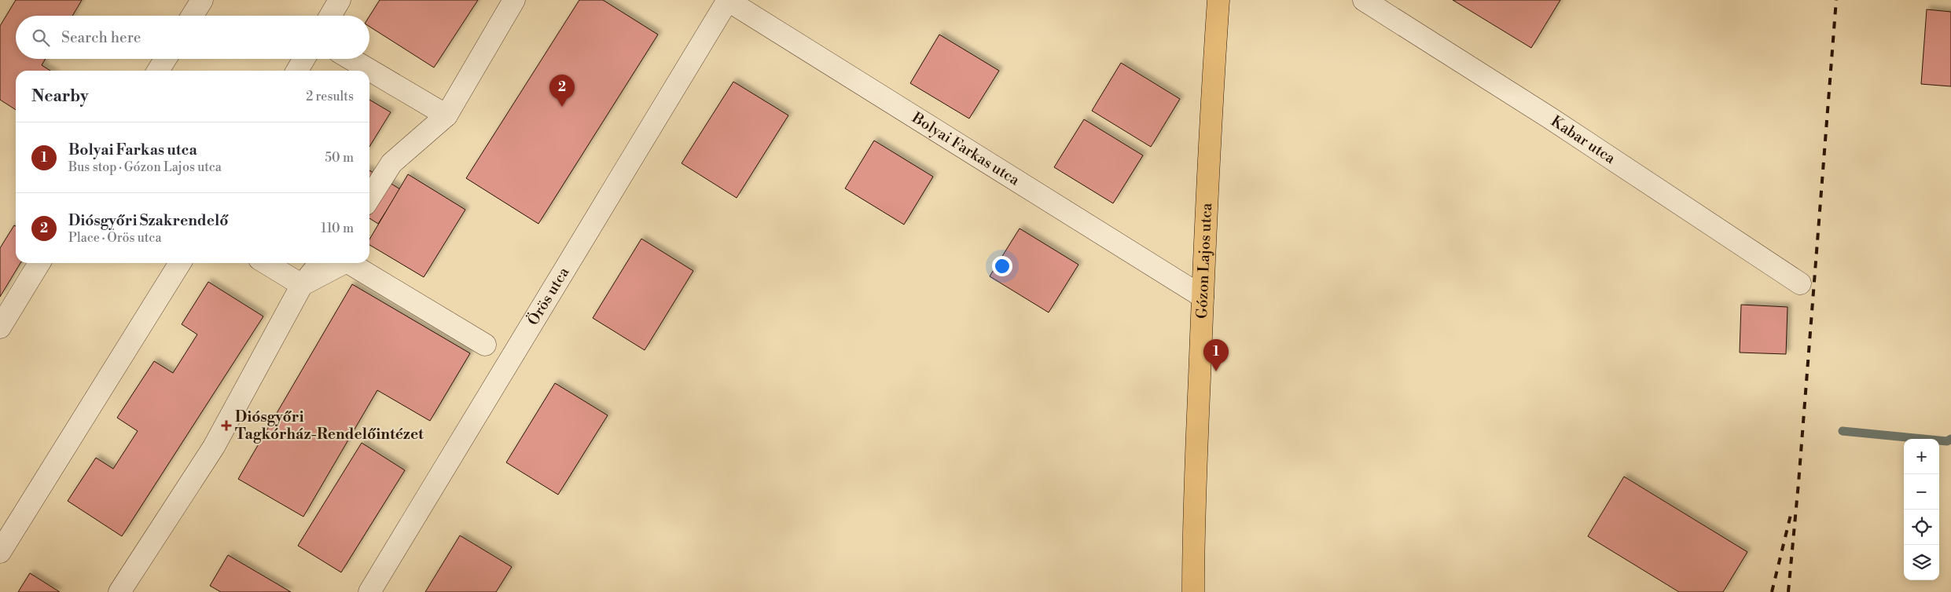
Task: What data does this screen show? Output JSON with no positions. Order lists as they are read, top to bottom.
{
  "streets": {
    "main road": ["Gózon Lajos utca"],
    "street": ["Kabar utca", "Bolyai Farkas utca", "Örös utca"]
  },
  "crossings": [
    ["Bolyai Farkas utca", "Gózon Lajos utca"],
    ["Bolyai Farkas utca", "Örös utca"]
  ],
  "places": {
    "health": ["Diósgyőri Tagkórház-Rendelőintézet"]
  },
  "page": {
    "search": "Search here",
    "heading": ["Nearby", "2 results"],
    "pins": ["2", "1"],
    "list": [
      {
        "mark": "1",
        "name": "Bolyai Farkas utca",
        "note": "Bus stop · Gózon Lajos utca",
        "value": "50 m"
      },
      {
        "mark": "2",
        "name": "Diósgyőri Szakrendelő",
        "note": "Place · Örös utca",
        "value": "110 m"
      }
    ],
    "map_buttons": ["+", "−"]
  }
}
